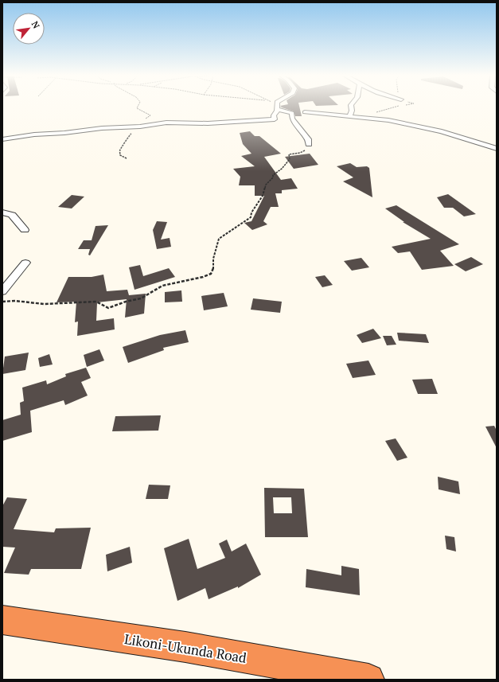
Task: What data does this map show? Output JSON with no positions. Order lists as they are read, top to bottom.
{
  "streets": {
    "highway": ["Likoni-Ukunda Road"]
  },
  "north": "top right"
}
